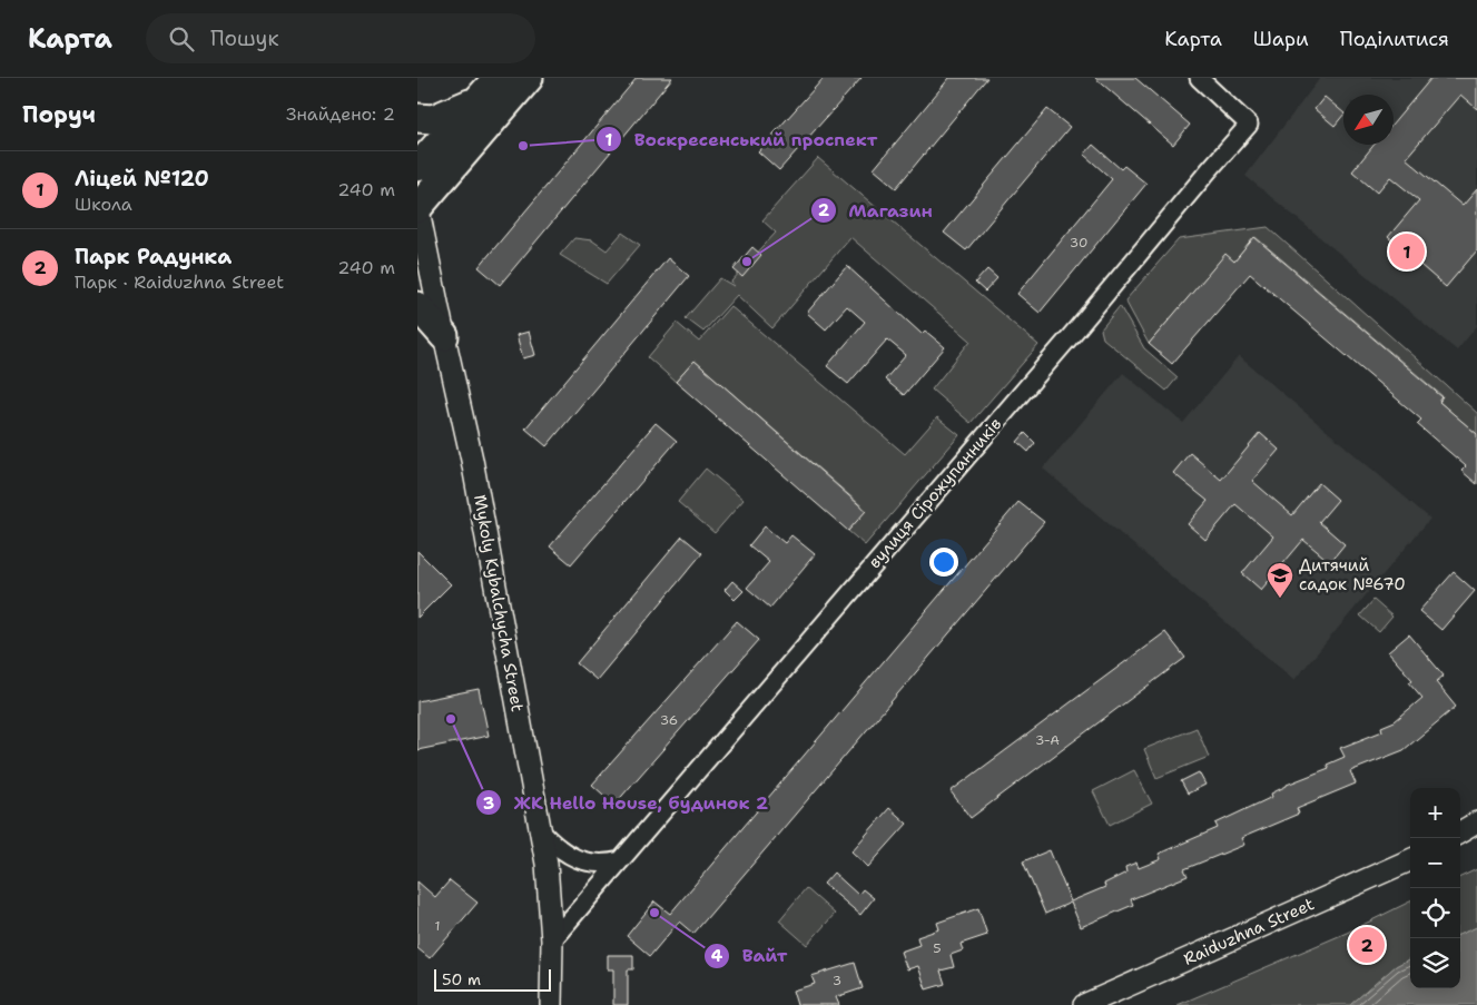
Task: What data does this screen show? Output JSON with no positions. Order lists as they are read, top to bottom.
{
  "streets": {
    "street": ["вулиця Сірожупанників", "Mykoly Kybalchycha Street", "Raiduzhna Street"]
  },
  "crossings": [
    ["вулиця Сірожупанників", "Mykoly Kybalchycha Street"]
  ],
  "places": {
    "other": [
      "Воскресенський проспект",
      "Магазин",
      "ЖК Hello House, будинок 2",
      "Вайт"
    ],
    "school or university": ["Дитячий садок №670"]
  },
  "house_numbers": [
    "30",
    "36",
    "3-А",
    "1",
    "5",
    "3"
  ],
  "scale_bar": "50 m",
  "north": "bottom left",
  "page": {
    "header": "Карта",
    "search": "Пошук",
    "nav": ["Карта", "Шари", "Поділитися"],
    "heading": ["Поруч", "Знайдено: 2"],
    "list": [
      {
        "mark": "1",
        "name": "Ліцей №120",
        "note": "Школа",
        "value": "240 m"
      },
      {
        "mark": "2",
        "name": "Парк Радунка",
        "note": "Парк · Raiduzhna Street",
        "value": "240 m"
      }
    ],
    "pins": ["1", "2"],
    "map_buttons": ["+", "−"],
    "scale": "50 m"
  }
}
